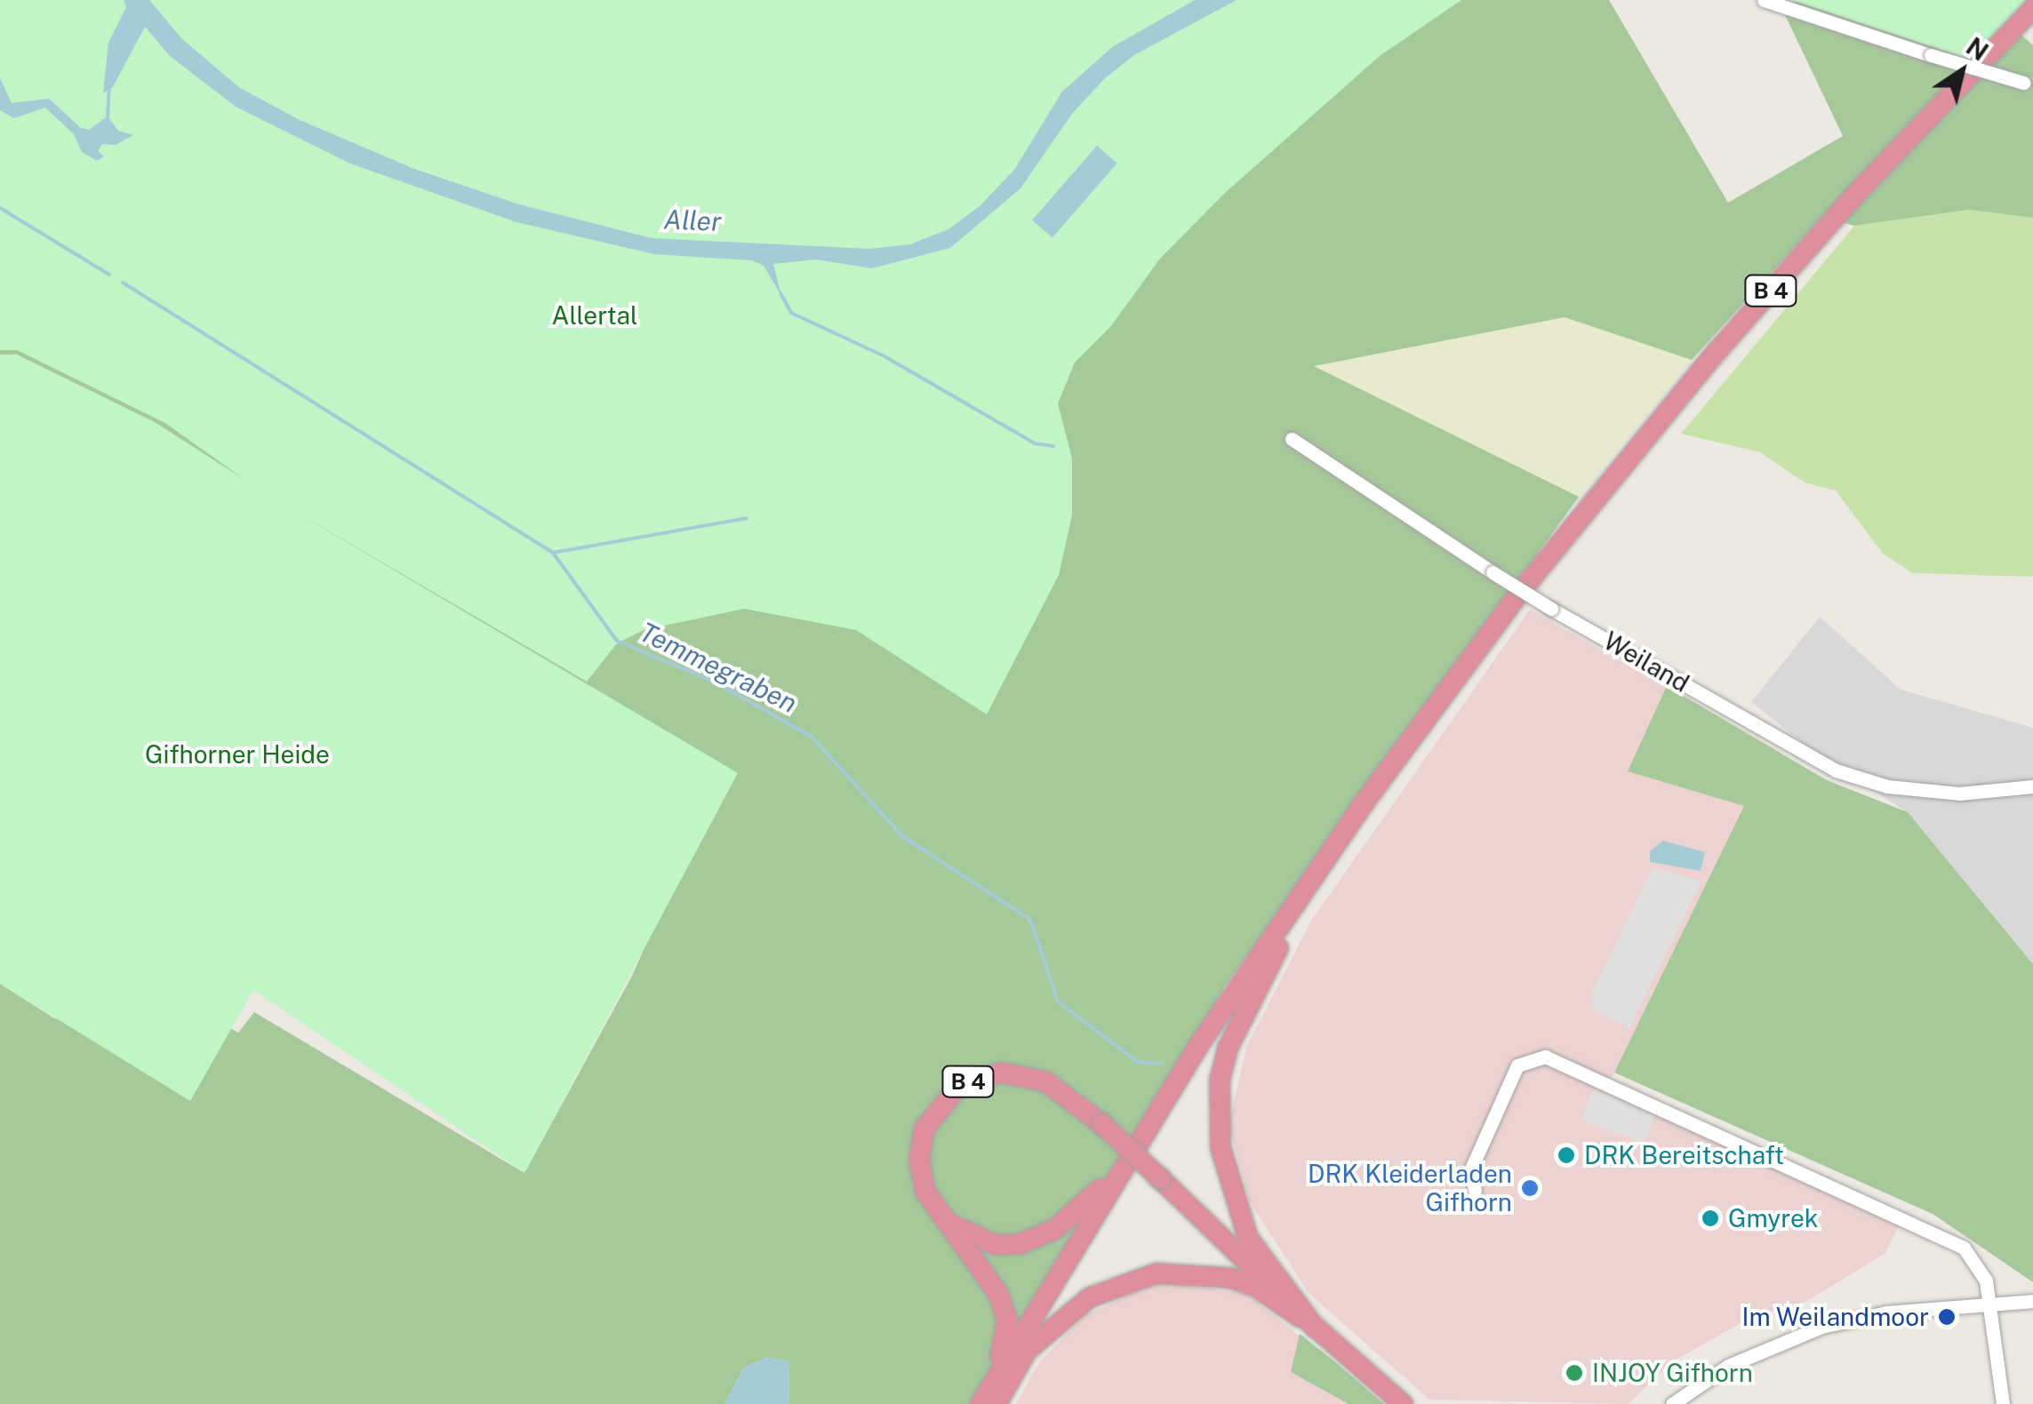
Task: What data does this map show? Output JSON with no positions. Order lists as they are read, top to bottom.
{
  "streets": {
    "highway": ["B 4"],
    "street": ["Weiland"]
  },
  "water": ["Aller", "Temmegraben"],
  "parks": ["Allertal", "Gifhorner Heide"],
  "places": [
    "DRK Bereitschaft",
    "DRK Kleiderladen Gifhorn",
    "Gmyrek",
    "Im Weilandmoor",
    "INJOY Gifhorn"
  ],
  "north": "top right"
}
